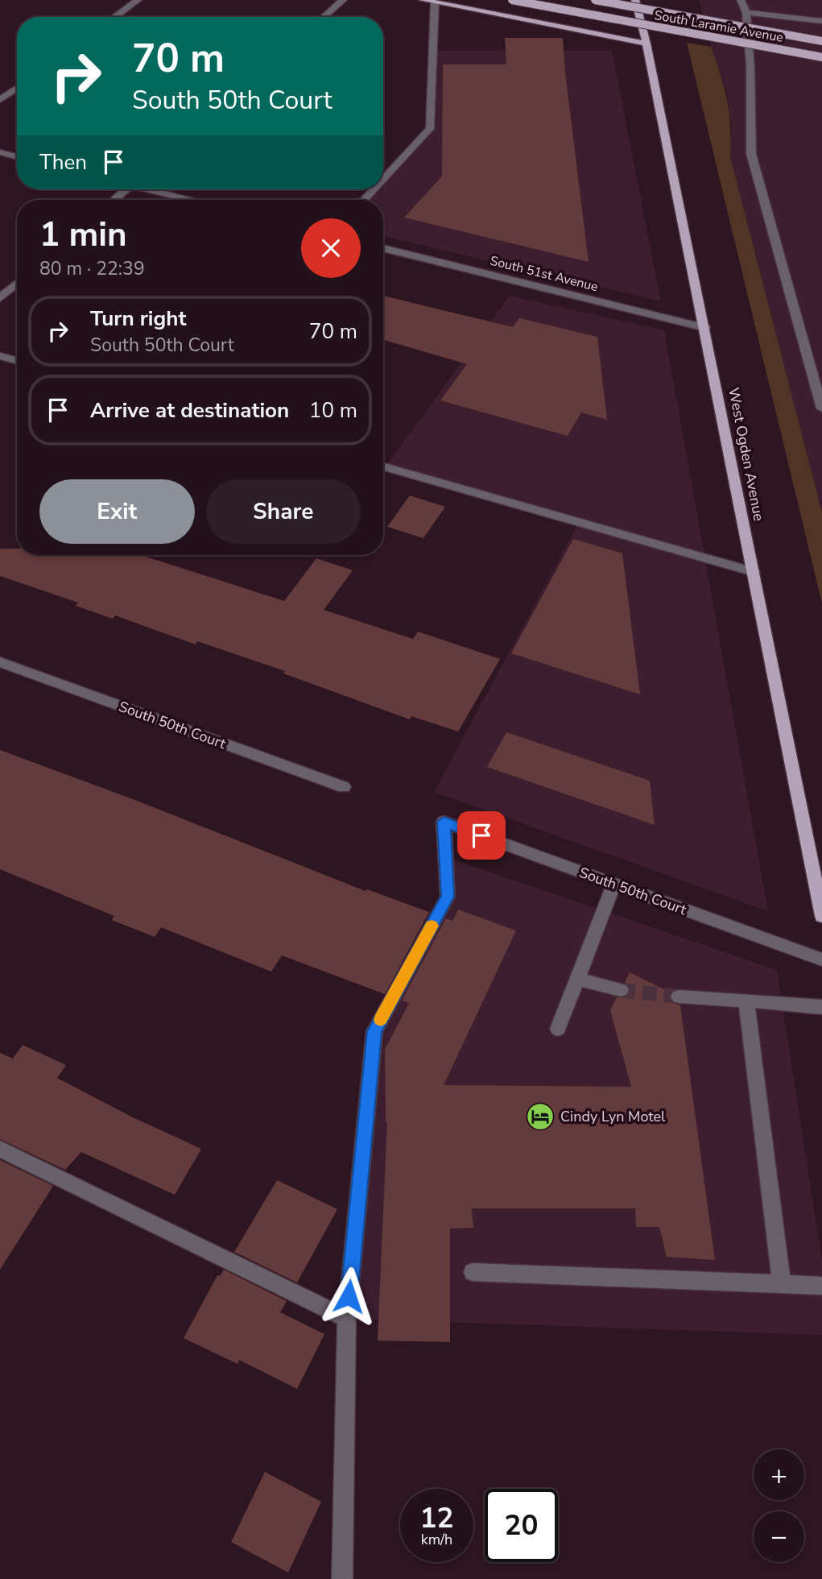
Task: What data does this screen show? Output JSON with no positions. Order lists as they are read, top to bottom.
{
  "streets": {
    "main road": ["South Laramie Avenue", "West Ogden Avenue"],
    "street": ["South 51st Avenue", "South 50th Court"]
  },
  "crossings": [
    ["South 51st Avenue", "West Ogden Avenue"]
  ],
  "places": {
    "hotel": ["Cindy Lyn Motel"]
  },
  "page": {
    "turn": ["70 m", "South 50th Court"],
    "then": "Then",
    "heading": ["1 min", "80 m · 22:39"],
    "list": [
      {
        "name": "Turn right",
        "note": "South 50th Court",
        "value": "70 m"
      },
      {
        "name": "Arrive at destination",
        "value": "10 m"
      }
    ],
    "buttons": ["Exit", "Share"],
    "map_buttons": ["+", "−"],
    "speed": "12 km/h",
    "limit": "20"
  }
}
